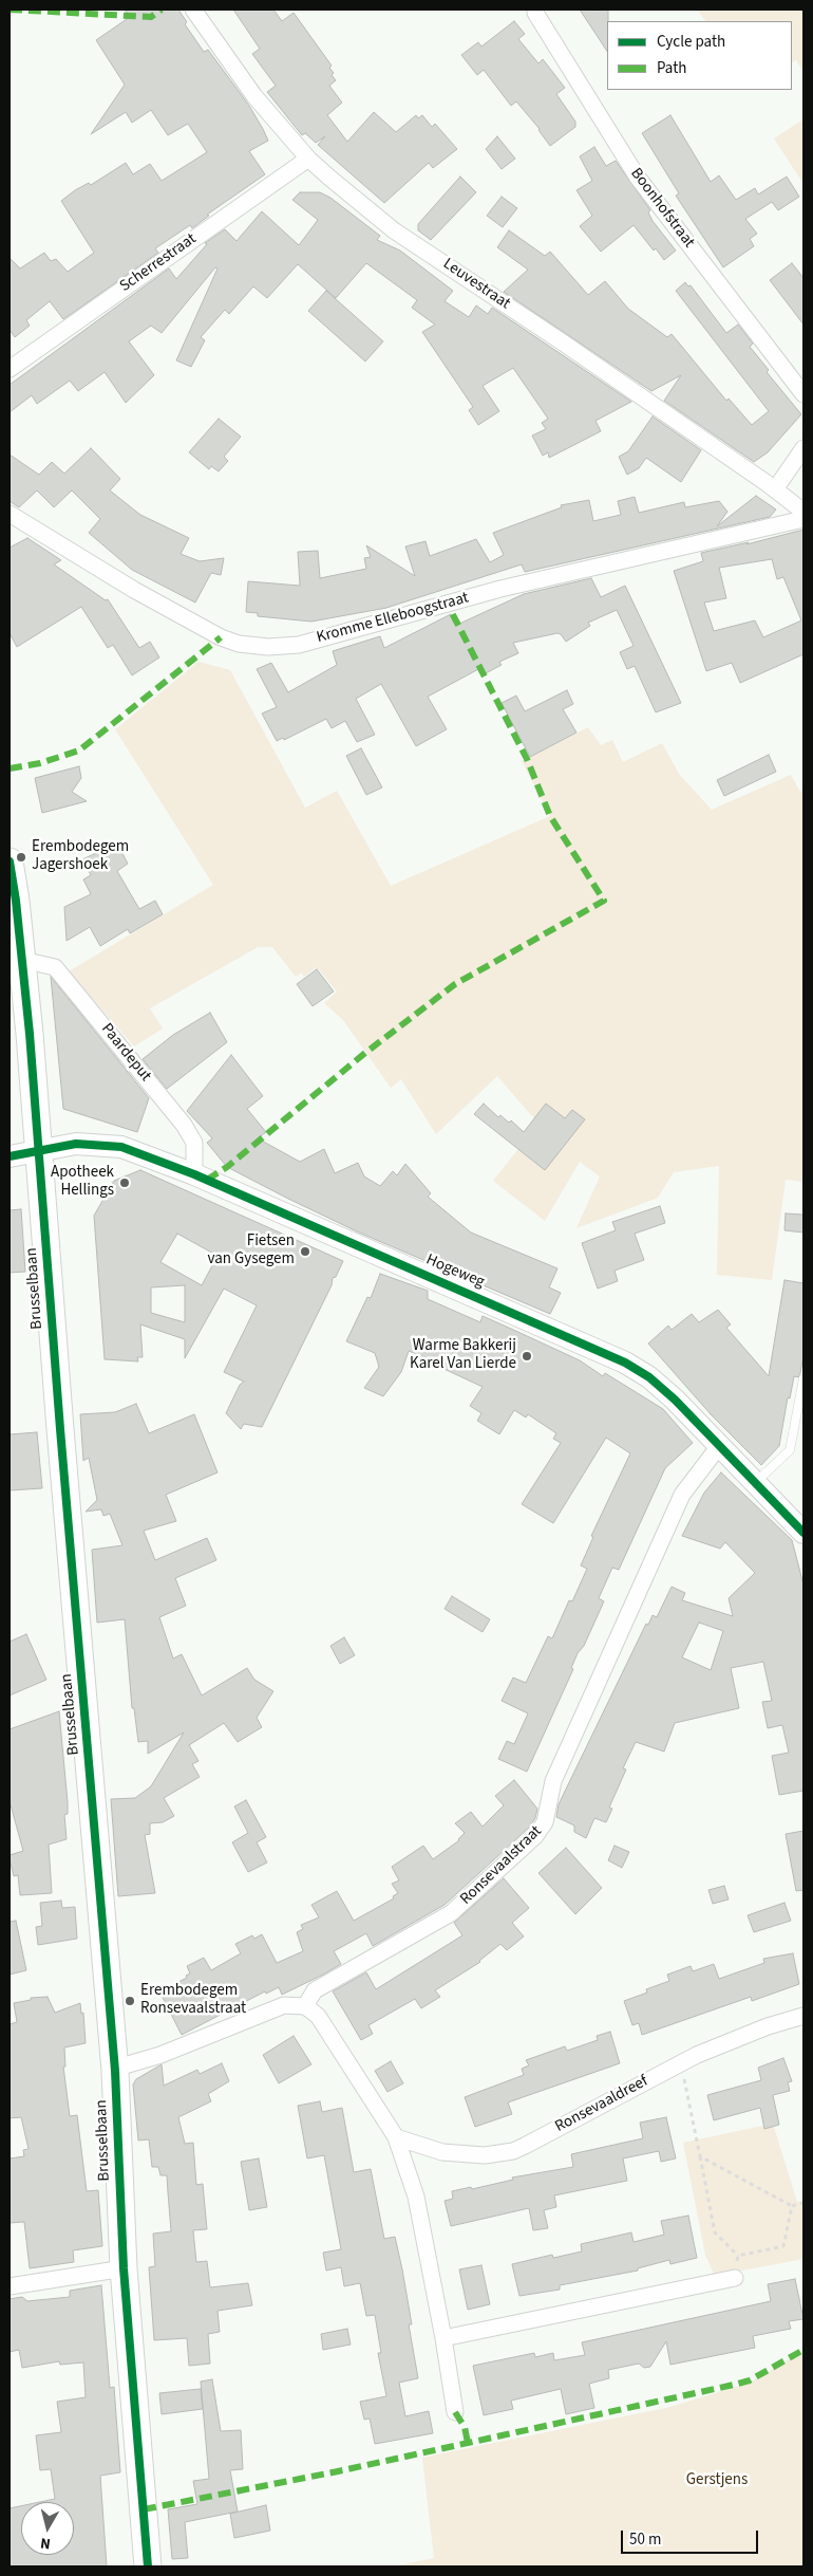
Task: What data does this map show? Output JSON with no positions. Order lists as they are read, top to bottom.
{
  "streets": {
    "main road": ["Brusselbaan"],
    "street": [
      "Boonhofstraat",
      "Scherrestraat",
      "Leuvestraat",
      "Kromme Elleboogstraat",
      "Paardeput",
      "Hogeweg",
      "Ronsevaalstraat",
      "Ronsevaaldreef"
    ]
  },
  "crossings": [
    ["Scherrestraat", "Leuvestraat"],
    ["Paardeput", "Hogeweg"],
    ["Paardeput", "Brusselbaan"],
    ["Hogeweg", "Brusselbaan"],
    ["Hogeweg", "Ronsevaalstraat"]
  ],
  "parks": ["Gerstjens"],
  "places": [
    "Erembodegem Jagershoek",
    "Apotheek Hellings",
    "Fietsen van Gysegem",
    "Warme Bakkerij Karel Van Lierde",
    "Erembodegem Ronsevaalstraat"
  ],
  "legend": ["Cycle path", "Path"],
  "scale_bar": "50 m",
  "north": "bottom"
}
